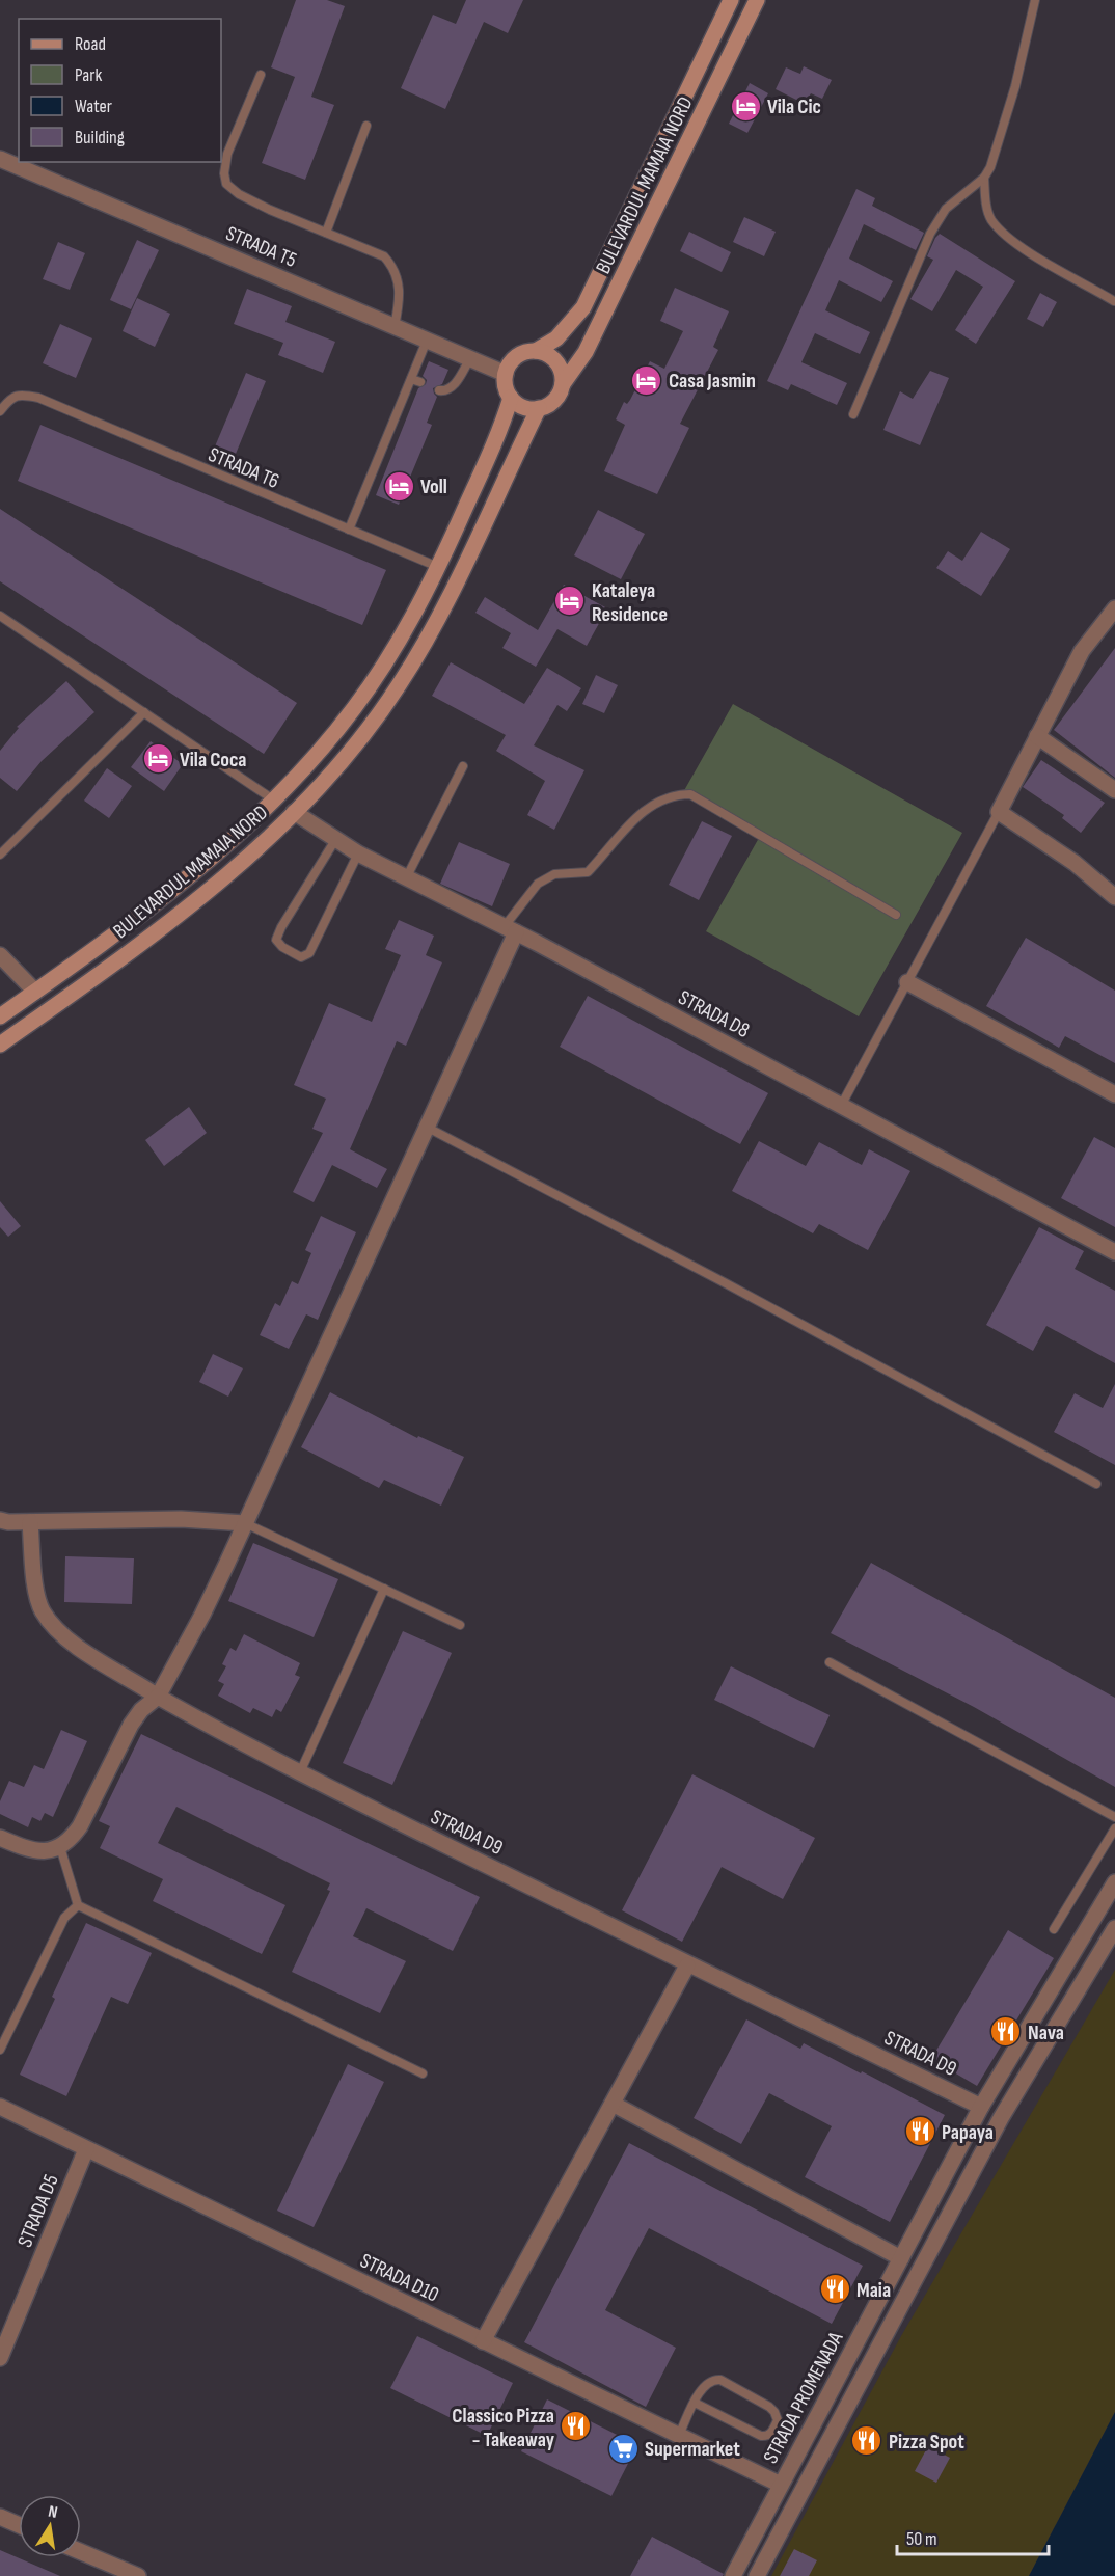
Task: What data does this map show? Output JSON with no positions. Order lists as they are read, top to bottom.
{
  "streets": {
    "main road": ["BULEVARDUL MAMAIA NORD"],
    "street": [
      "STRADA T5",
      "STRADA D8",
      "STRADA D9",
      "STRADA D5",
      "STRADA D10",
      "STRADA PROMENADA"
    ],
    "lane": ["STRADA T6"]
  },
  "crossings": [
    ["BULEVARDUL MAMAIA NORD", "STRADA T5"],
    ["BULEVARDUL MAMAIA NORD", "STRADA T6"],
    ["BULEVARDUL MAMAIA NORD", "STRADA D8"],
    ["STRADA D9", "STRADA PROMENADA"],
    ["STRADA D5", "STRADA D10"],
    ["STRADA D10", "STRADA PROMENADA"]
  ],
  "places": {
    "hotel": [
      "Vila Cic",
      "Casa Jasmin",
      "Voll",
      "Kataleya Residence",
      "Vila Coca"
    ],
    "restaurant": [
      "Nava",
      "Papaya",
      "Maia",
      "Classico Pizza - Takeaway",
      "Pizza Spot"
    ],
    "supermarket": ["Supermarket"]
  },
  "legend": [
    "Road",
    "Park",
    "Water",
    "Building"
  ],
  "scale_bar": "50 m",
  "north": "top"
}
